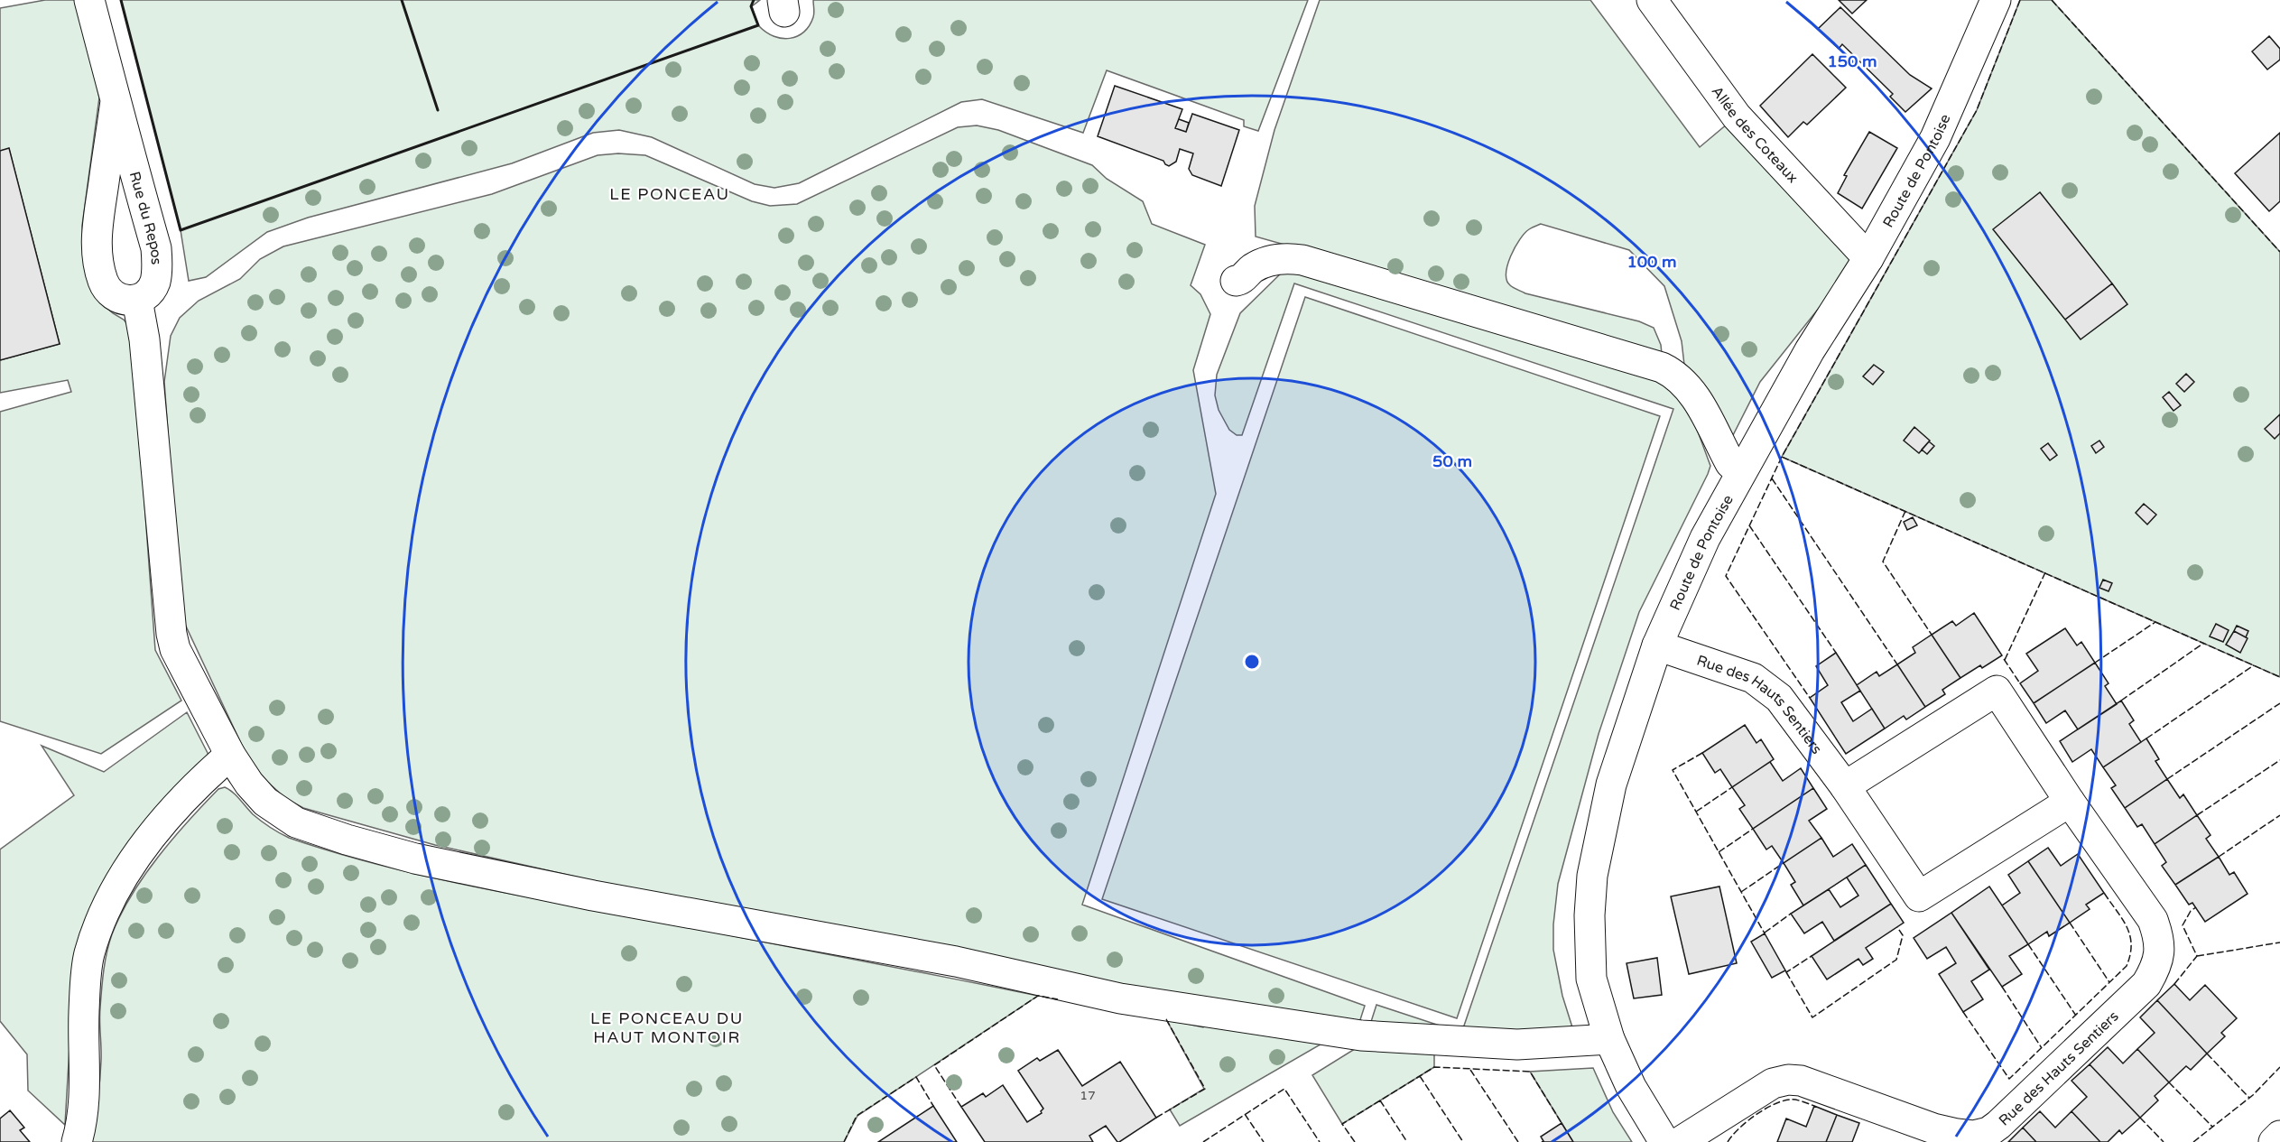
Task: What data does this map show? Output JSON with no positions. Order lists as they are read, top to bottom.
{
  "streets": {
    "street": [
      "Allée des Coteaux",
      "Route de Pontoise",
      "Rue du Repos",
      "Rue des Hauts Sentiers"
    ]
  },
  "crossings": [
    ["Allée des Coteaux", "Route de Pontoise"],
    ["Route de Pontoise", "Rue des Hauts Sentiers"]
  ],
  "districts": ["LE PONCEAU", "LE PONCEAU DU HAUT MONTOIR"],
  "house_numbers": ["17"],
  "rings": ["150 m", "100 m", "50 m"]
}
